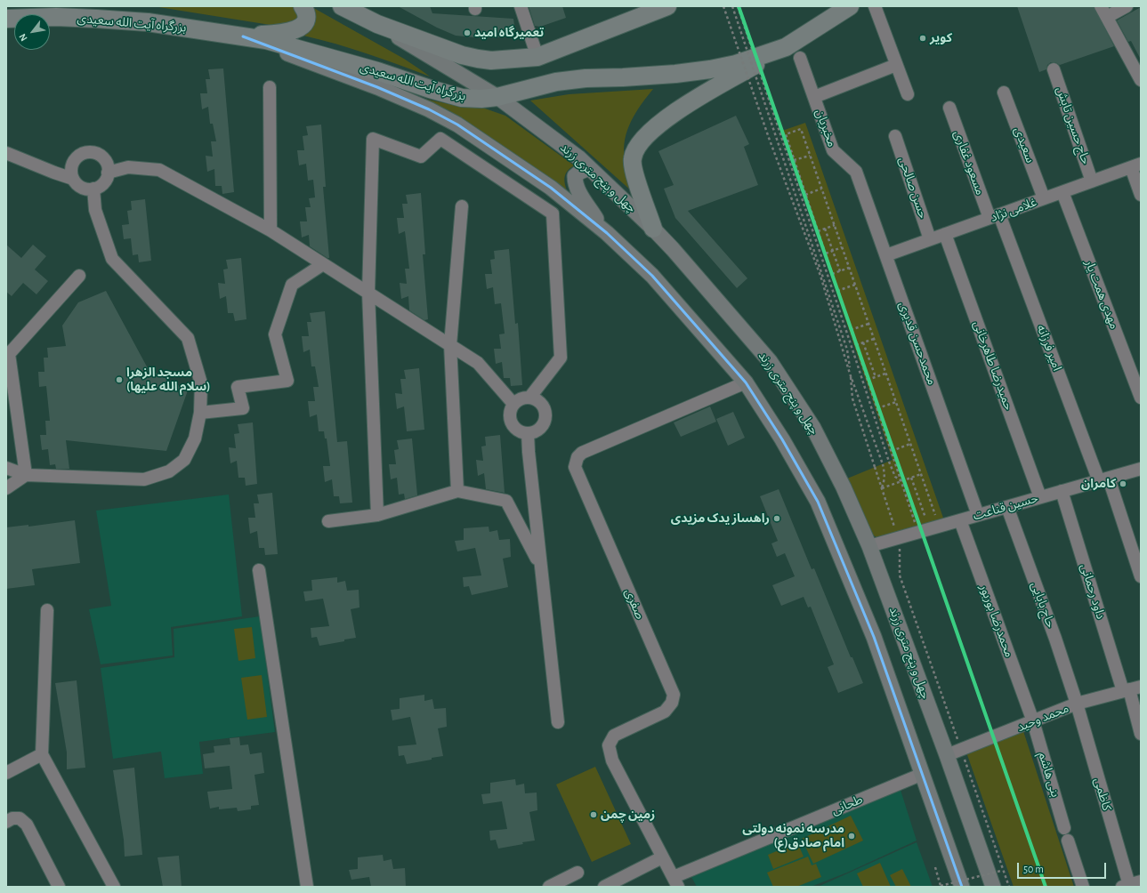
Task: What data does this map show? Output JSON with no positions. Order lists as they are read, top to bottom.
{
  "streets": {
    "highway": ["بزرگراه آیت الله سعیدی"],
    "main road": ["چهل و پنج متری زرند"],
    "street": [
      "حاج حسین تابش",
      "مخبریان",
      "سعيدی",
      "مسعود غفاری",
      "حسن صالحی",
      "غلامی نژاد",
      "مهدی همت یار",
      "محمدحسن قدیری",
      "امیر فرزانه",
      "حمیدرضا طاهرخانی",
      "حسین قناعت",
      "داود رحمانی",
      "صفری",
      "حاج بابایی",
      "محمدرضا بوربور",
      "محمد وحید",
      "بنی هاشم",
      "کاظمی",
      "طحانی"
    ]
  },
  "crossings": [
    ["بزرگراه آیت الله سعیدی", "چهل و پنج متری زرند"],
    ["حاج حسین تابش", "غلامی نژاد"],
    ["مخبریان", "محمدحسن قدیری"],
    ["سعيدی", "غلامی نژاد"],
    ["مسعود غفاری", "غلامی نژاد"],
    ["مسعود غفاری", "امیر فرزانه"],
    ["چهل و پنج متری زرند", "حسین قناعت"],
    ["چهل و پنج متری زرند", "محمد وحید"],
    ["حسن صالحی", "غلامی نژاد"],
    ["غلامی نژاد", "مهدی همت یار"],
    ["غلامی نژاد", "محمدحسن قدیری"],
    ["غلامی نژاد", "امیر فرزانه"],
    ["غلامی نژاد", "حمیدرضا طاهرخانی"],
    ["محمدحسن قدیری", "حسین قناعت"],
    ["امیر فرزانه", "حسین قناعت"],
    ["حمیدرضا طاهرخانی", "حسین قناعت"],
    ["حسین قناعت", "داود رحمانی"],
    ["حسین قناعت", "حاج بابایی"],
    ["حسین قناعت", "محمدرضا بوربور"],
    ["داود رحمانی", "محمد وحید"],
    ["صفری", "طحانی"],
    ["حاج بابایی", "محمد وحید"],
    ["حاج بابایی", "کاظمی"],
    ["محمدرضا بوربور", "محمد وحید"],
    ["محمدرضا بوربور", "بنی هاشم"],
    ["محمد وحید", "بنی هاشم"],
    ["محمد وحید", "کاظمی"]
  ],
  "places": [
    "تعمیرگاه امید",
    "کویر",
    "مسجد الزهرا (سلام الله علیها)",
    "کامران",
    "راهساز یدک مزیدی",
    "زمین چمن",
    "مدرسه نمونه دولتی امام صادق(ع)"
  ],
  "scale_bar": "50 m",
  "north": "bottom left"
}
